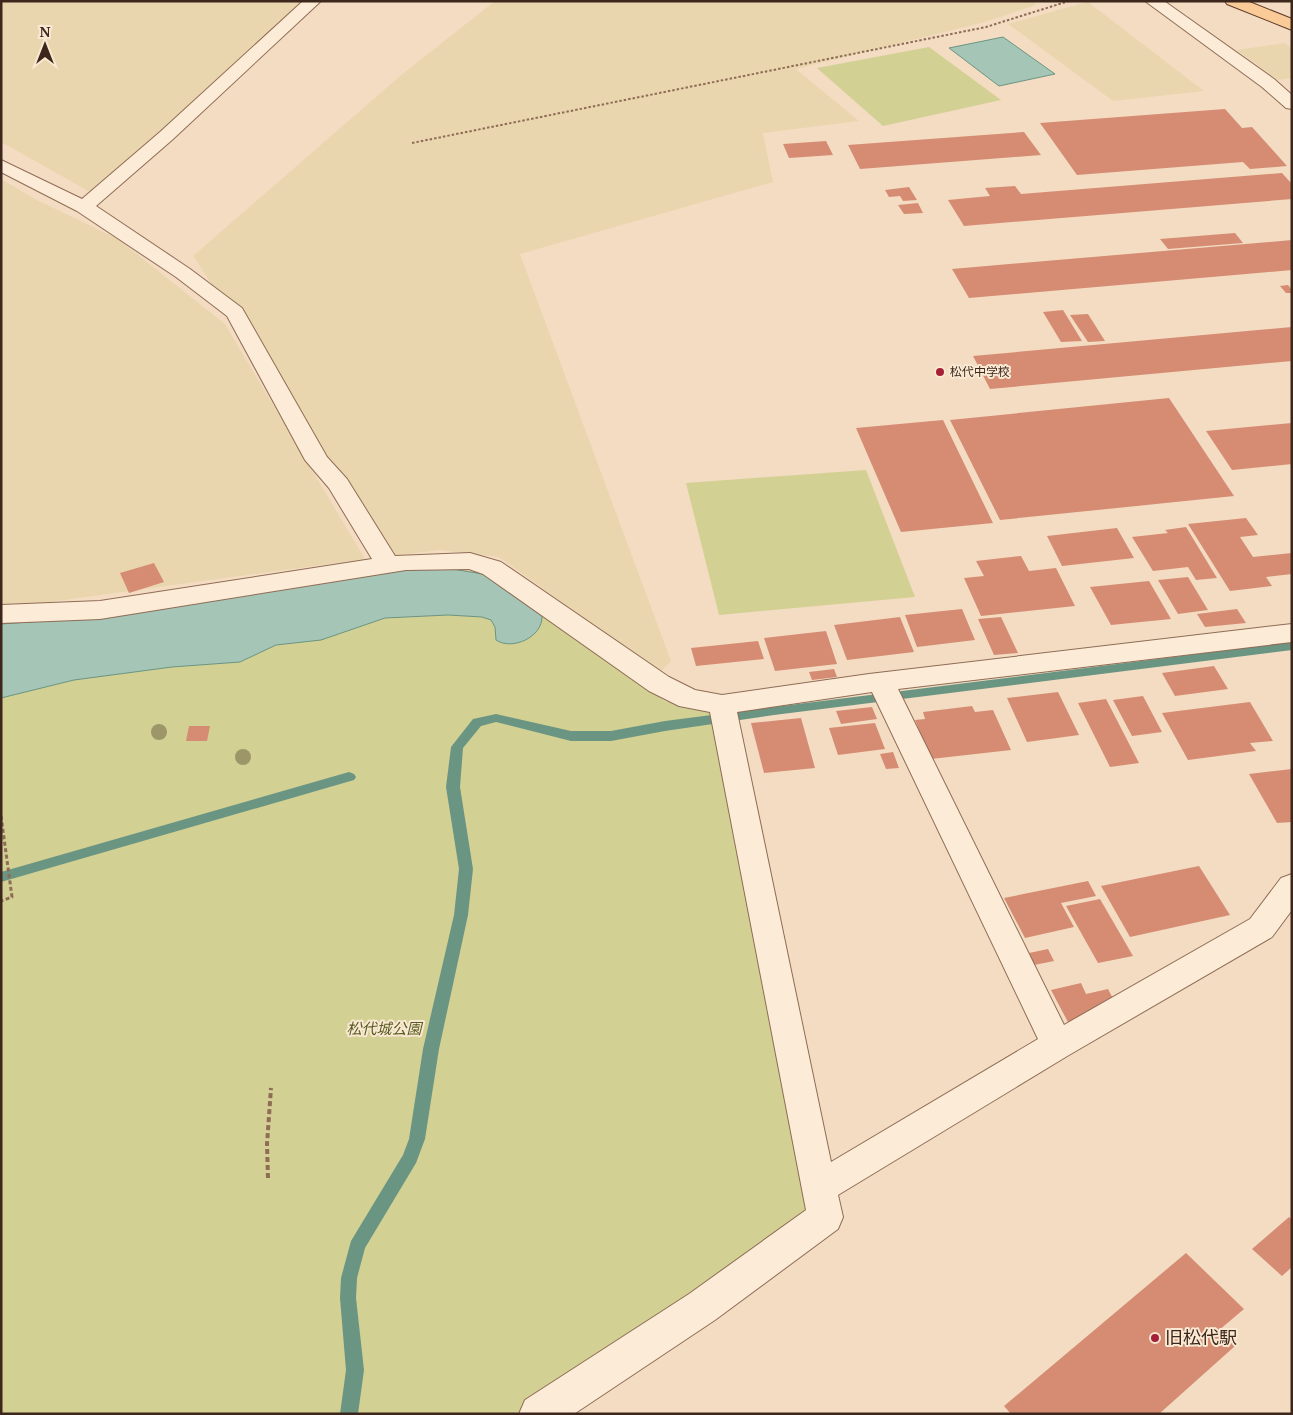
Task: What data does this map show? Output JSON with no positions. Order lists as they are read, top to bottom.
{
  "parks": ["松代城公園"],
  "places": ["松代中学校", "旧松代駅"],
  "north": "top"
}
